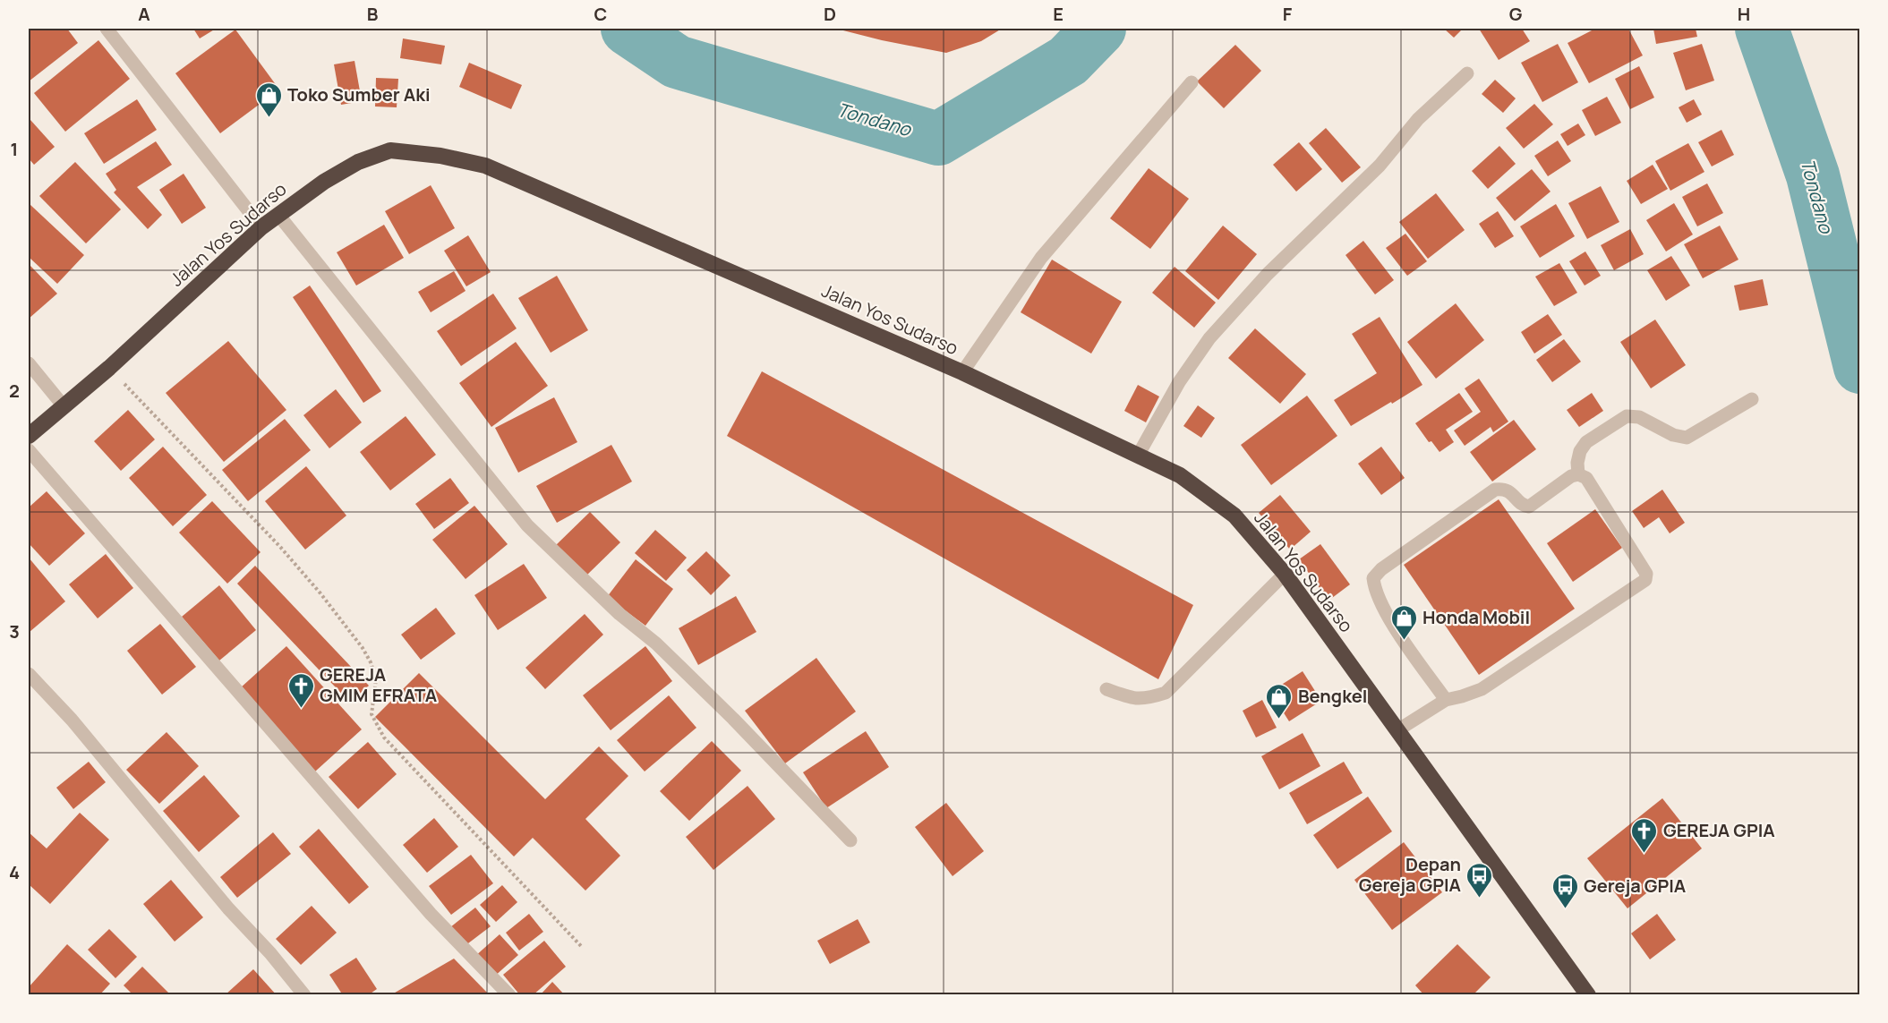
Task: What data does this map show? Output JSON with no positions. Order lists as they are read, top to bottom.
{
  "streets": {
    "highway": ["Jalan Yos Sudarso"]
  },
  "water": ["Tondano"],
  "places": {
    "shop": ["Toko Sumber Aki", "Honda Mobil", "Bengkel"],
    "church": ["GEREJA GMIM EFRATA", "GEREJA GPIA"],
    "bus stop": ["Depan Gereja GPIA", "Gereja GPIA"]
  },
  "grid": {
    "columns": [
      "A",
      "B",
      "C",
      "D",
      "E",
      "F",
      "G",
      "H"
    ],
    "rows": [
      "1",
      "2",
      "3",
      "4"
    ]
  }
}
